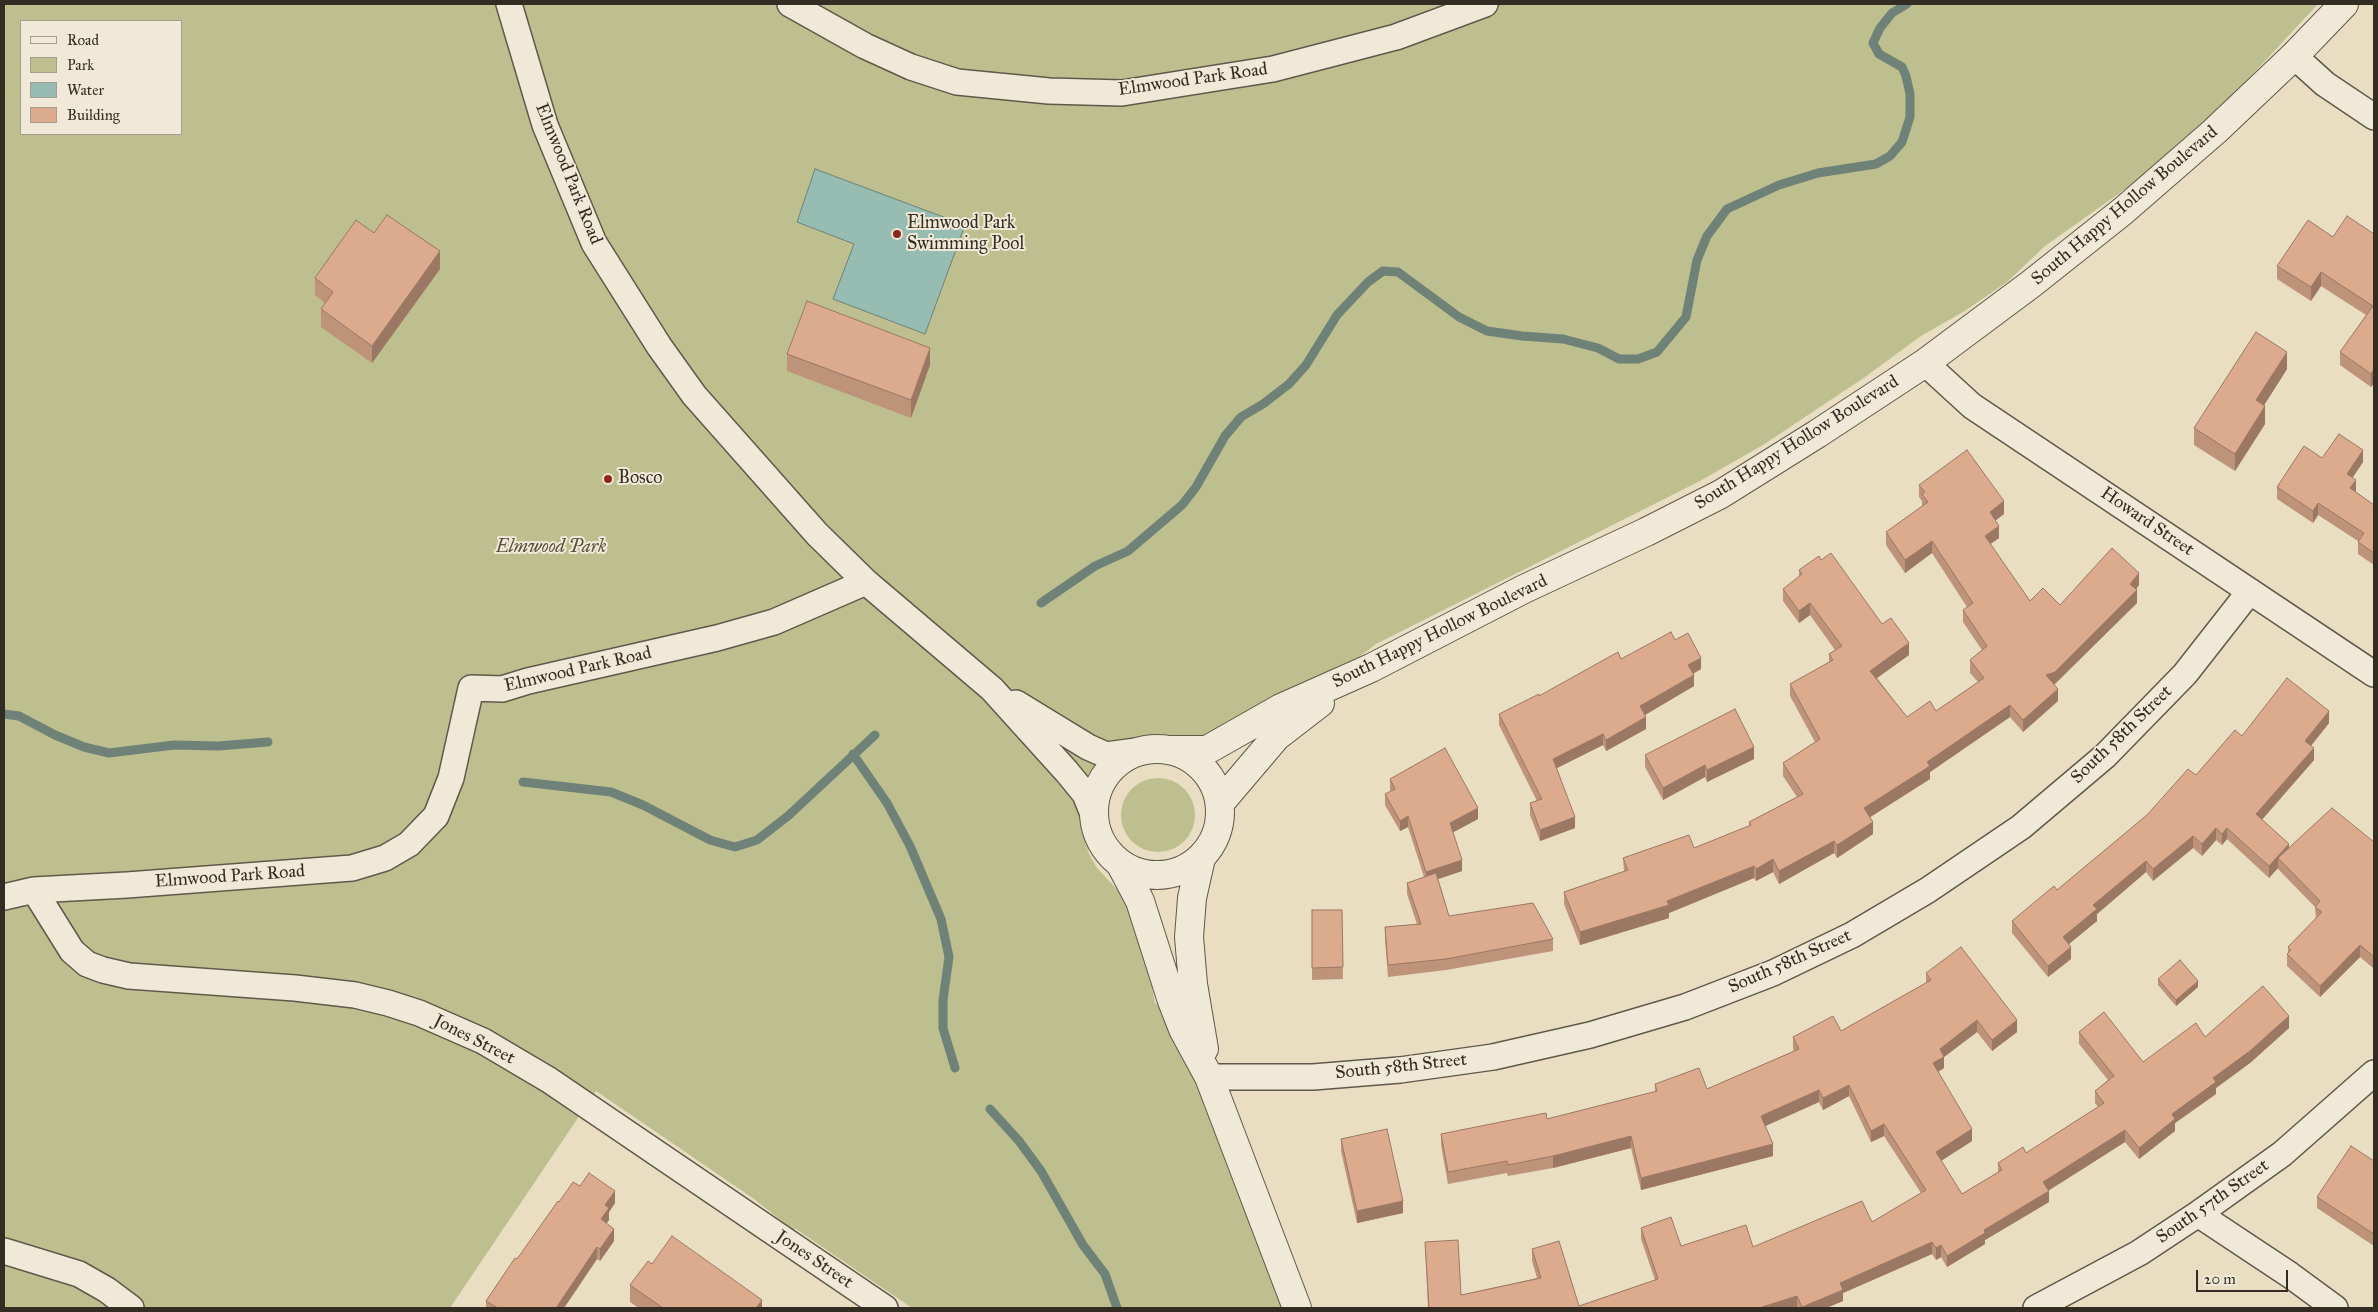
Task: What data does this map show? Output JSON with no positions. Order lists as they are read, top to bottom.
{
  "streets": {
    "street": [
      "Elmwood Park Road",
      "South Happy Hollow Boulevard",
      "Howard Street",
      "South 58th Street",
      "Jones Street",
      "South 57th Street"
    ]
  },
  "crossings": [
    ["Elmwood Park Road", "South Happy Hollow Boulevard"],
    ["Elmwood Park Road", "Jones Street"],
    ["South Happy Hollow Boulevard", "Howard Street"],
    ["Howard Street", "South 58th Street"]
  ],
  "parks": ["Elmwood Park"],
  "places": ["Elmwood Park Swimming Pool", "Bosco"],
  "legend": [
    "Road",
    "Park",
    "Water",
    "Building"
  ],
  "scale_bar": "20 m"
}
